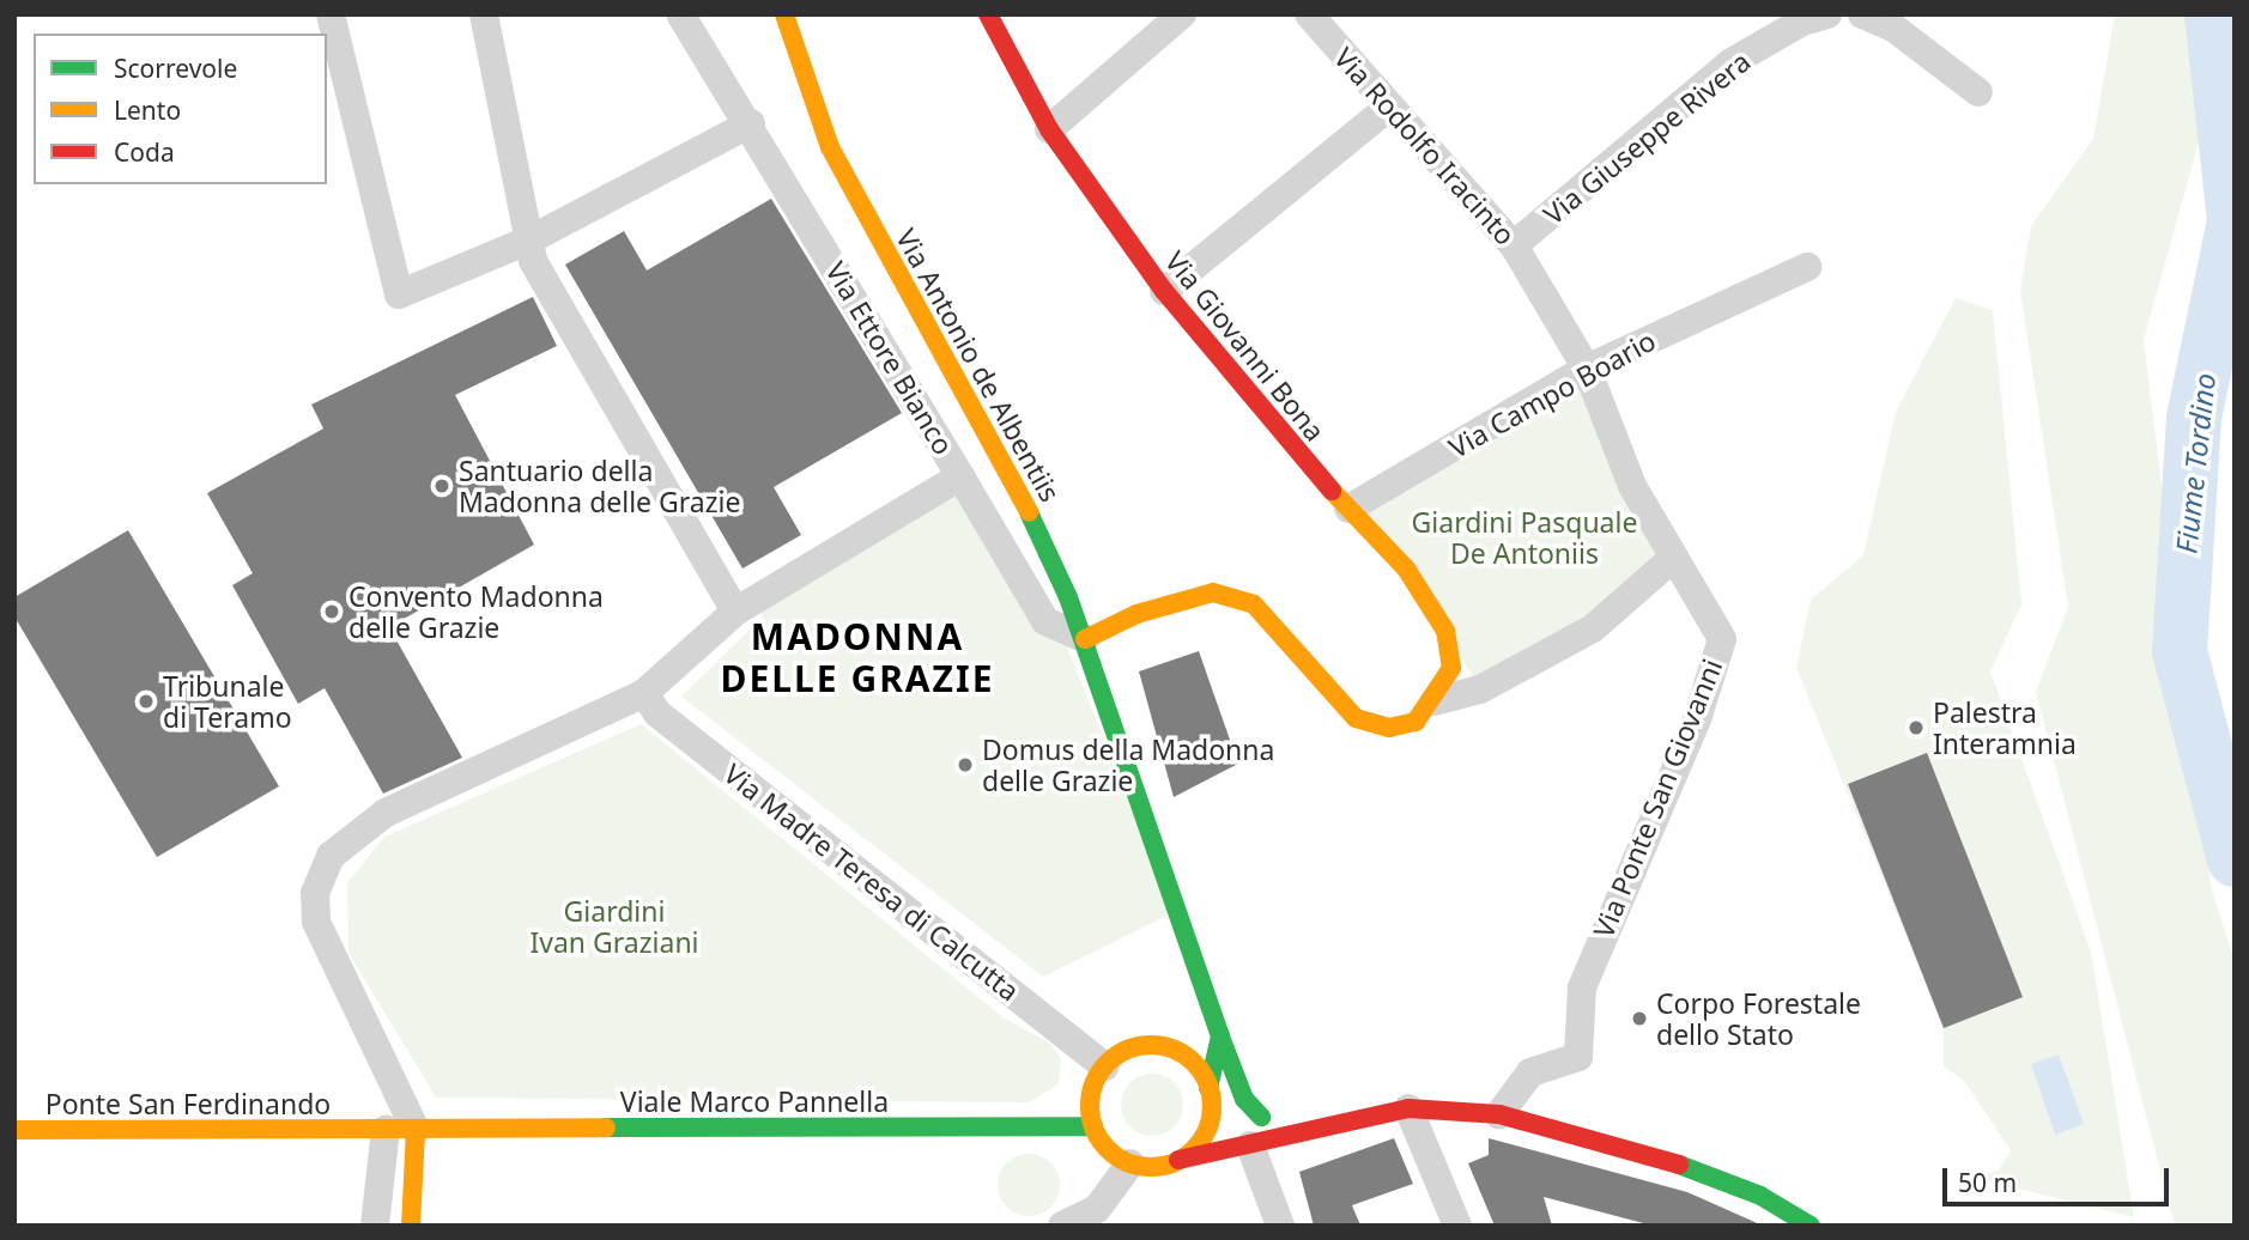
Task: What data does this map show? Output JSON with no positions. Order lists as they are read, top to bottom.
{
  "streets": {
    "main road": [
      "Via Giovanni Bona",
      "Via Antonio de Albentiis",
      "Viale Marco Pannella",
      "Ponte San Ferdinando"
    ],
    "street": [
      "Via Giuseppe Rivera",
      "Via Rodolfo Iracinto",
      "Via Ettore Bianco",
      "Via Campo Boario",
      "Via Ponte San Giovanni",
      "Via Madre Teresa di Calcutta"
    ]
  },
  "crossings": [
    ["Via Giuseppe Rivera", "Via Rodolfo Iracinto"],
    ["Via Rodolfo Iracinto", "Via Campo Boario"],
    ["Via Rodolfo Iracinto", "Via Ponte San Giovanni"],
    ["Via Giovanni Bona", "Via Campo Boario"],
    ["Via Ettore Bianco", "Via Madre Teresa di Calcutta"],
    ["Via Ettore Bianco", "Viale Marco Pannella"],
    ["Via Campo Boario", "Via Ponte San Giovanni"],
    ["Via Madre Teresa di Calcutta", "Viale Marco Pannella"],
    ["Viale Marco Pannella", "Ponte San Ferdinando"]
  ],
  "districts": ["MADONNA DELLE GRAZIE"],
  "water": ["Fiume Tordino"],
  "parks": ["Giardini Pasquale De Antoniis", "Giardini Ivan Graziani"],
  "places": [
    "Santuario della Madonna delle Grazie",
    "Convento Madonna delle Grazie",
    "Tribunale di Teramo",
    "Palestra Interamnia",
    "Domus della Madonna delle Grazie",
    "Corpo Forestale dello Stato"
  ],
  "legend": ["Scorrevole", "Lento", "Coda"],
  "scale_bar": "50 m"
}
